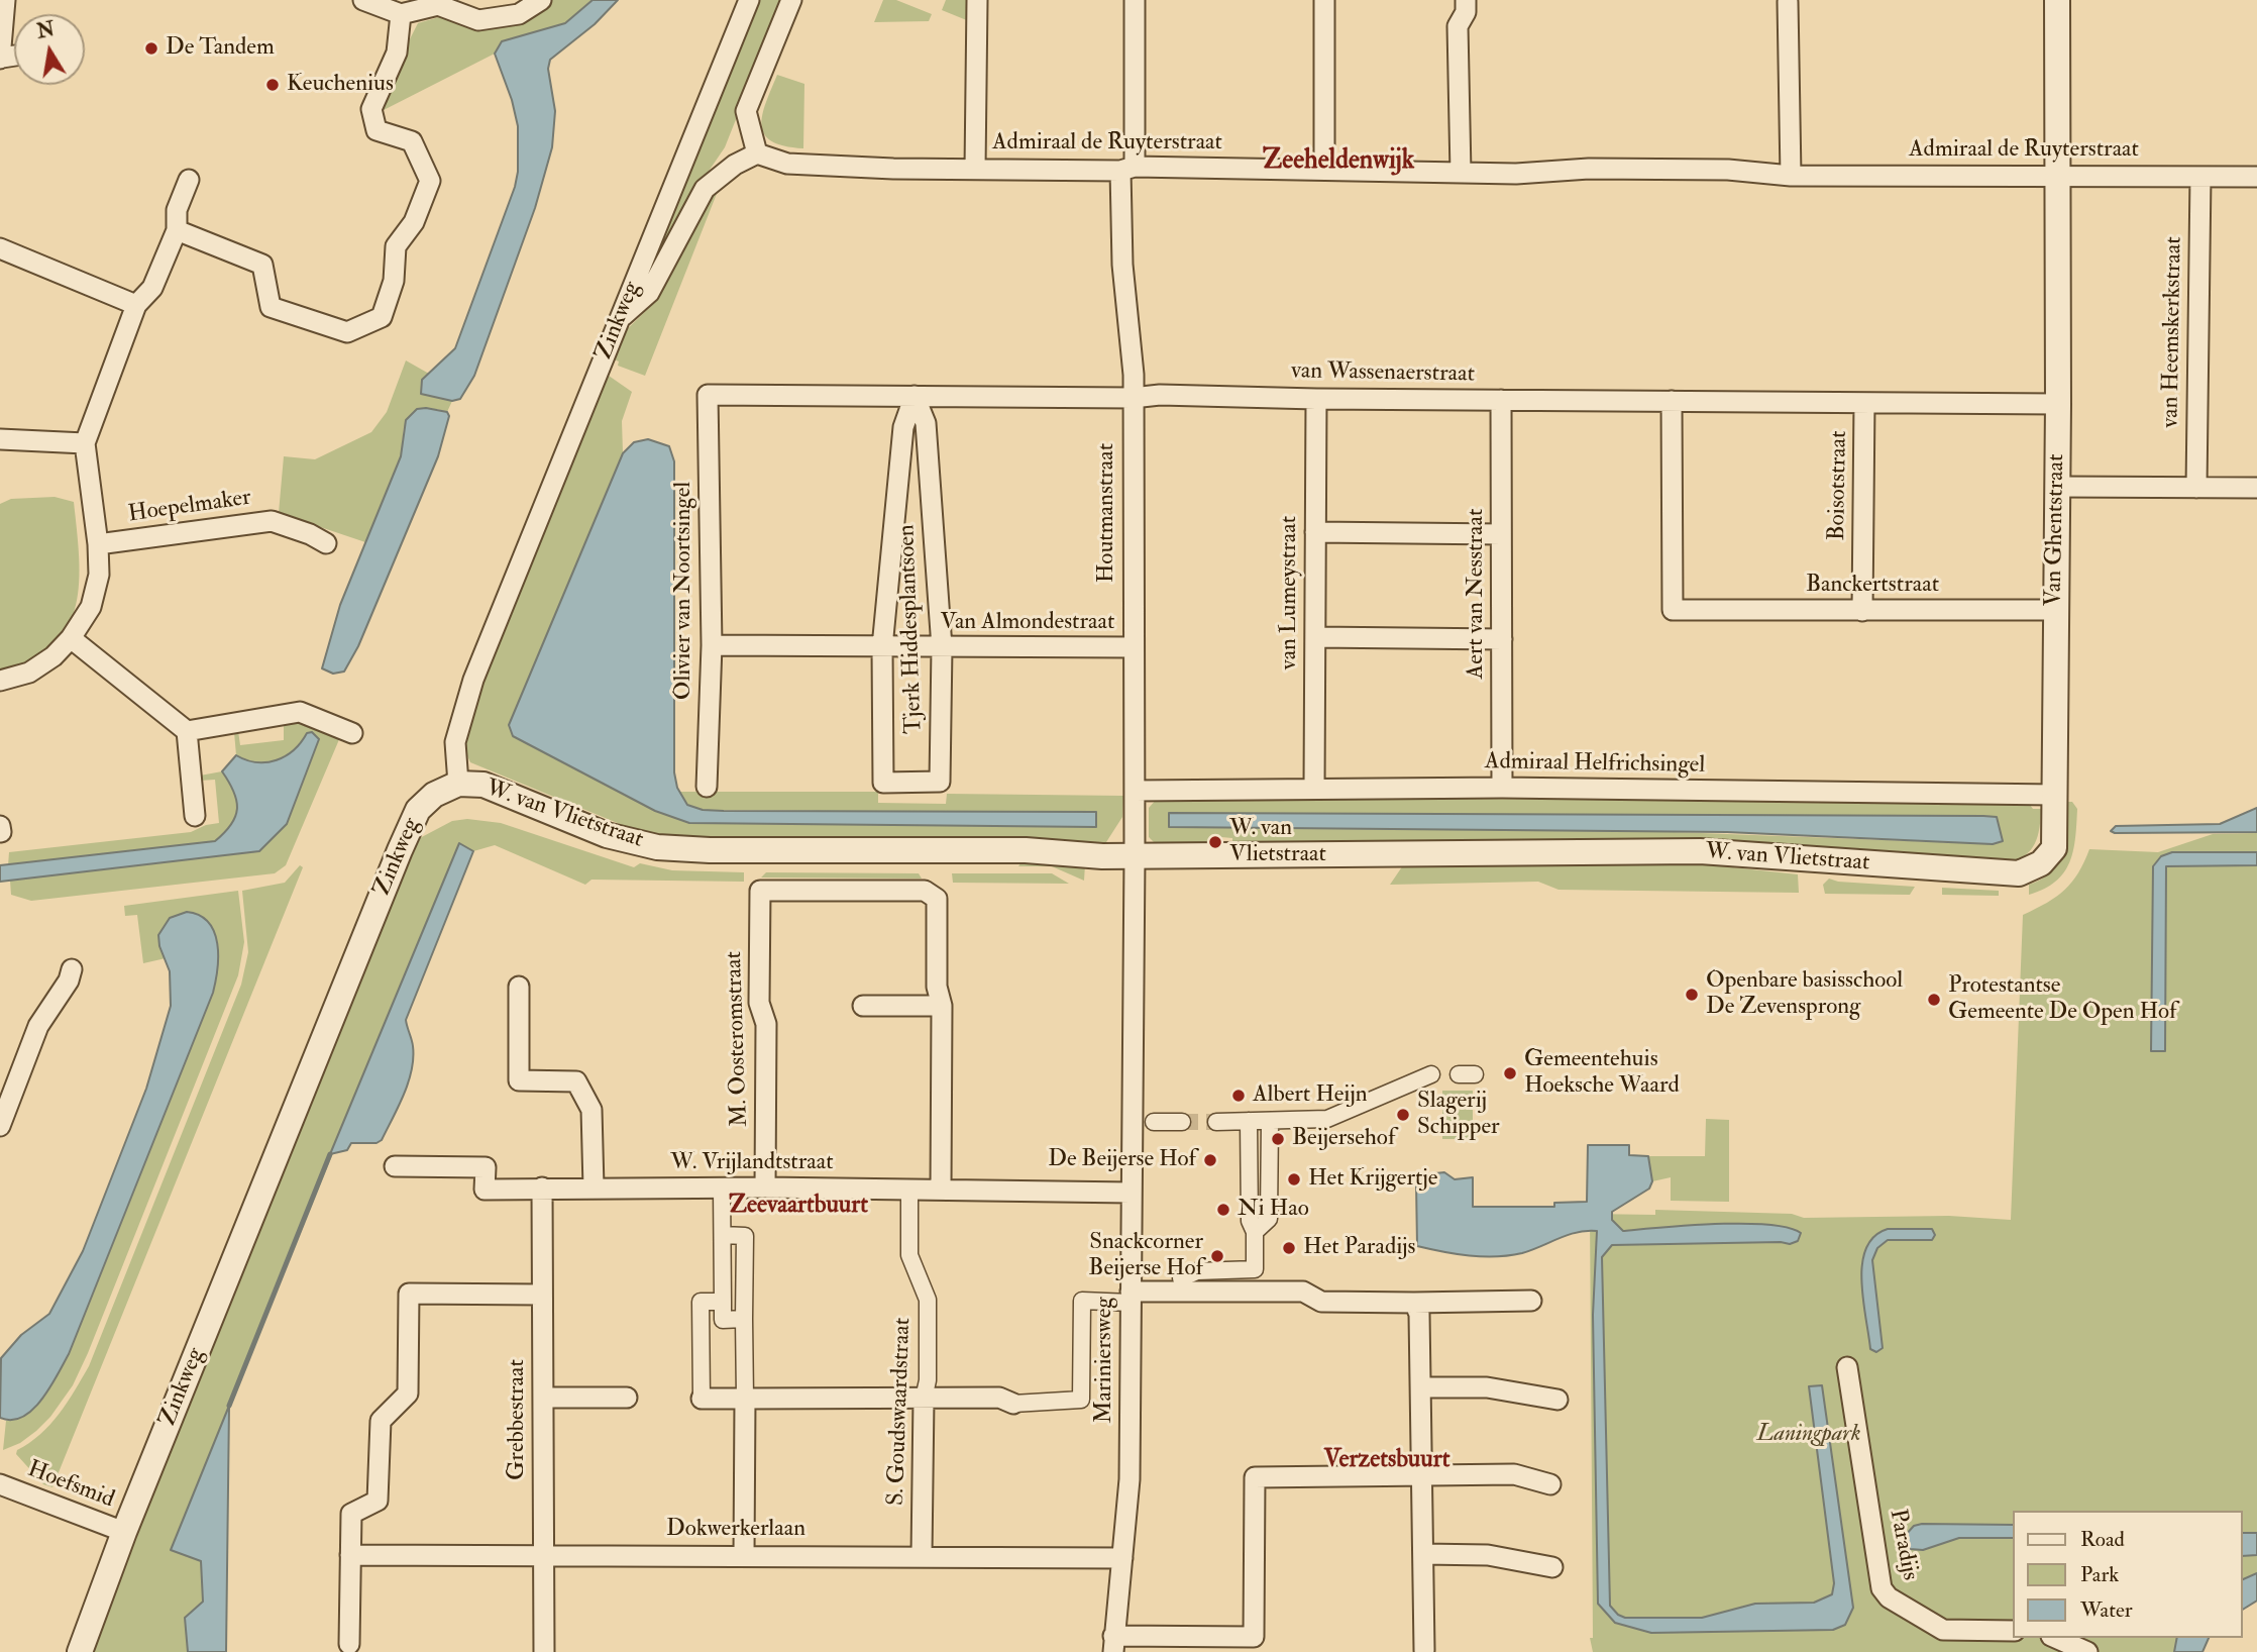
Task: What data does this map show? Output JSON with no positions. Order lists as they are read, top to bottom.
{
  "streets": {
    "street": [
      "Admiraal de Ruyterstraat",
      "Zinkweg",
      "van Heemskerkstraat",
      "van Wassenaerstraat",
      "Boisotstraat",
      "Hoepelmaker",
      "Houtmanstraat",
      "Van Ghentstraat",
      "Banckertstraat",
      "Olivier van Noortsingel",
      "van Lumeystraat",
      "Aert van Nesstraat",
      "Van Almondestraat",
      "Tjerk Hiddesplantsoen",
      "Admiraal Helfrichsingel",
      "W. van Vlietstraat",
      "M. Oosteromstraat",
      "W. Vrijlandtstraat",
      "Mariniersweg",
      "S. Goudswaardstraat",
      "Grebbestraat",
      "Hoefsmid",
      "Dokwerkerlaan",
      "Paradijs"
    ]
  },
  "crossings": [
    ["Admiraal de Ruyterstraat", "van Heemskerkstraat"],
    ["Admiraal de Ruyterstraat", "Houtmanstraat"],
    ["Admiraal de Ruyterstraat", "Van Ghentstraat"],
    ["Zinkweg", "W. van Vlietstraat"],
    ["Zinkweg", "Hoefsmid"],
    ["van Wassenaerstraat", "Boisotstraat"],
    ["van Wassenaerstraat", "Houtmanstraat"],
    ["van Wassenaerstraat", "Van Ghentstraat"],
    ["van Wassenaerstraat", "Banckertstraat"],
    ["van Wassenaerstraat", "Olivier van Noortsingel"],
    ["van Wassenaerstraat", "van Lumeystraat"],
    ["van Wassenaerstraat", "Aert van Nesstraat"],
    ["van Wassenaerstraat", "Tjerk Hiddesplantsoen"],
    ["Boisotstraat", "Banckertstraat"],
    ["Houtmanstraat", "Van Almondestraat"],
    ["Houtmanstraat", "Admiraal Helfrichsingel"],
    ["Houtmanstraat", "W. van Vlietstraat"],
    ["Houtmanstraat", "Mariniersweg"],
    ["Van Ghentstraat", "Banckertstraat"],
    ["Van Ghentstraat", "Admiraal Helfrichsingel"],
    ["Van Ghentstraat", "W. van Vlietstraat"],
    ["Olivier van Noortsingel", "Van Almondestraat"],
    ["van Lumeystraat", "Admiraal Helfrichsingel"],
    ["Aert van Nesstraat", "Admiraal Helfrichsingel"],
    ["Van Almondestraat", "Tjerk Hiddesplantsoen"],
    ["W. van Vlietstraat", "Mariniersweg"],
    ["M. Oosteromstraat", "W. Vrijlandtstraat"],
    ["W. Vrijlandtstraat", "Mariniersweg"],
    ["W. Vrijlandtstraat", "S. Goudswaardstraat"],
    ["W. Vrijlandtstraat", "Grebbestraat"],
    ["Mariniersweg", "Dokwerkerlaan"],
    ["S. Goudswaardstraat", "Dokwerkerlaan"],
    ["Grebbestraat", "Dokwerkerlaan"]
  ],
  "districts": ["Zeeheldenwijk", "Zeevaartbuurt", "Verzetsbuurt"],
  "parks": ["Laningpark"],
  "places": [
    "De Tandem",
    "Keuchenius",
    "W. van Vlietstraat",
    "Openbare basisschool De Zevensprong",
    "Protestantse Gemeente De Open Hof",
    "Gemeentehuis Hoeksche Waard",
    "Albert Heijn",
    "Slagerij Schipper",
    "Beijersehof",
    "De Beijerse Hof",
    "Het Krijgertje",
    "Ni Hao",
    "Het Paradijs",
    "Snackcorner Beijerse Hof"
  ],
  "legend": ["Road", "Park", "Water"],
  "north": "top"
}
